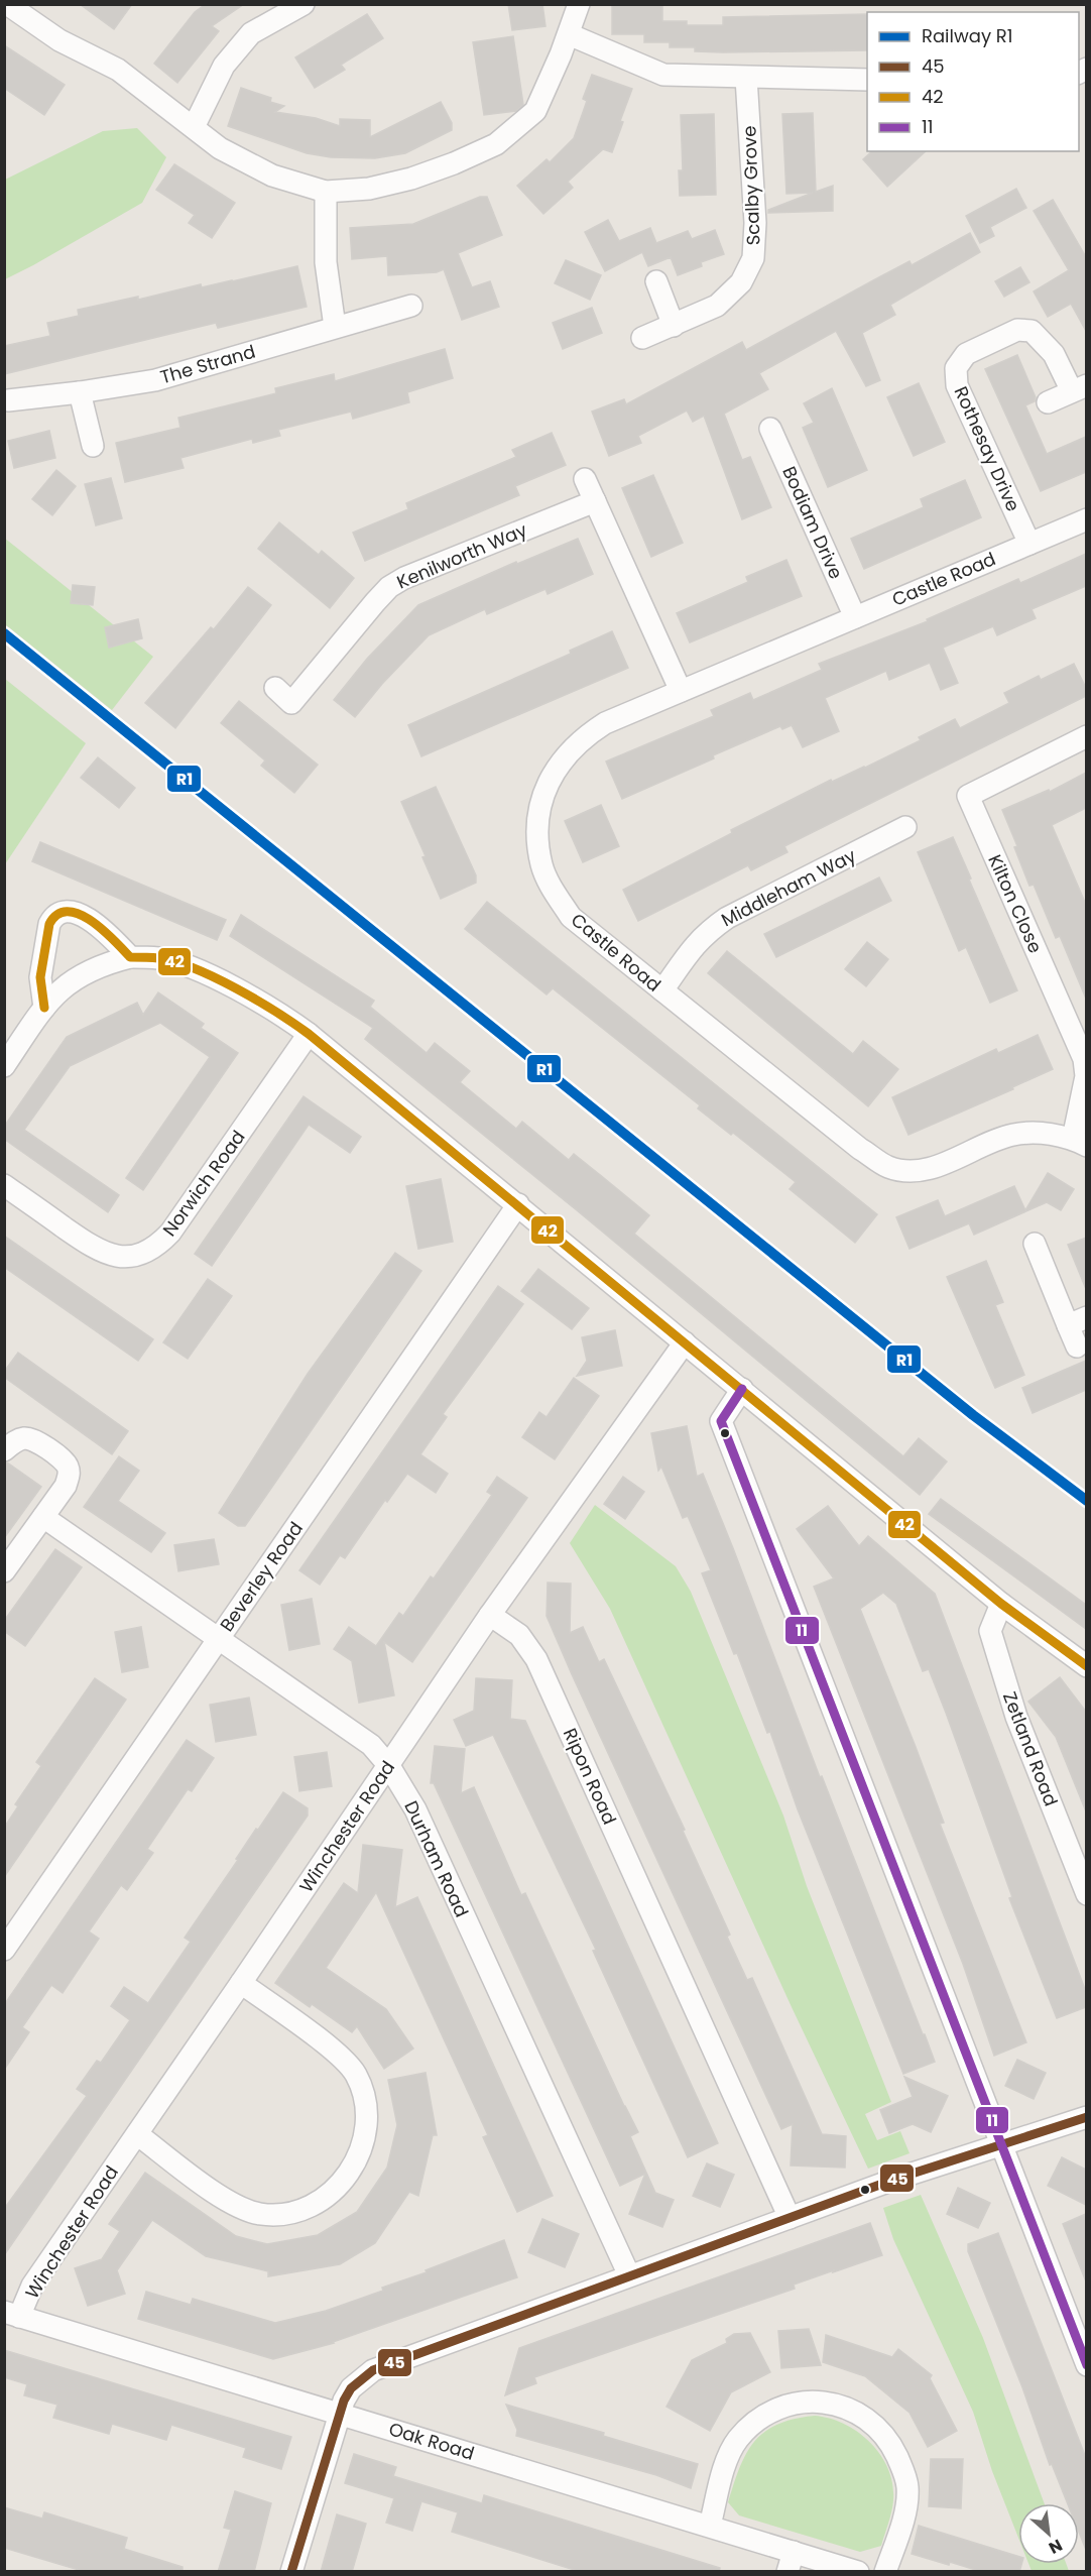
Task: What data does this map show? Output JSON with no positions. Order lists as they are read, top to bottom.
{
  "streets": {
    "street": [
      "Scalby Grove",
      "The Strand",
      "Rothesay Drive",
      "Bodiam Drive",
      "Kenilworth Way",
      "Castle Road",
      "Middleham Way",
      "Kilton Close",
      "Norwich Road",
      "Beverley Road",
      "Zetland Road",
      "Ripon Road",
      "Winchester Road",
      "Durham Road",
      "Oak Road"
    ]
  },
  "crossings": [
    ["Rothesay Drive", "Castle Road"],
    ["Bodiam Drive", "Castle Road"],
    ["Castle Road", "Middleham Way"],
    ["Castle Road", "Kilton Close"],
    ["Beverley Road", "Durham Road"],
    ["Ripon Road", "Winchester Road"],
    ["Winchester Road", "Durham Road"],
    ["Winchester Road", "Oak Road"]
  ],
  "lines": [
    "rail line R1",
    "transit line 42",
    "transit line 11",
    "transit line 45"
  ],
  "legend": [
    "Railway R1",
    "45",
    "42",
    "11"
  ],
  "north": "bottom right"
}
